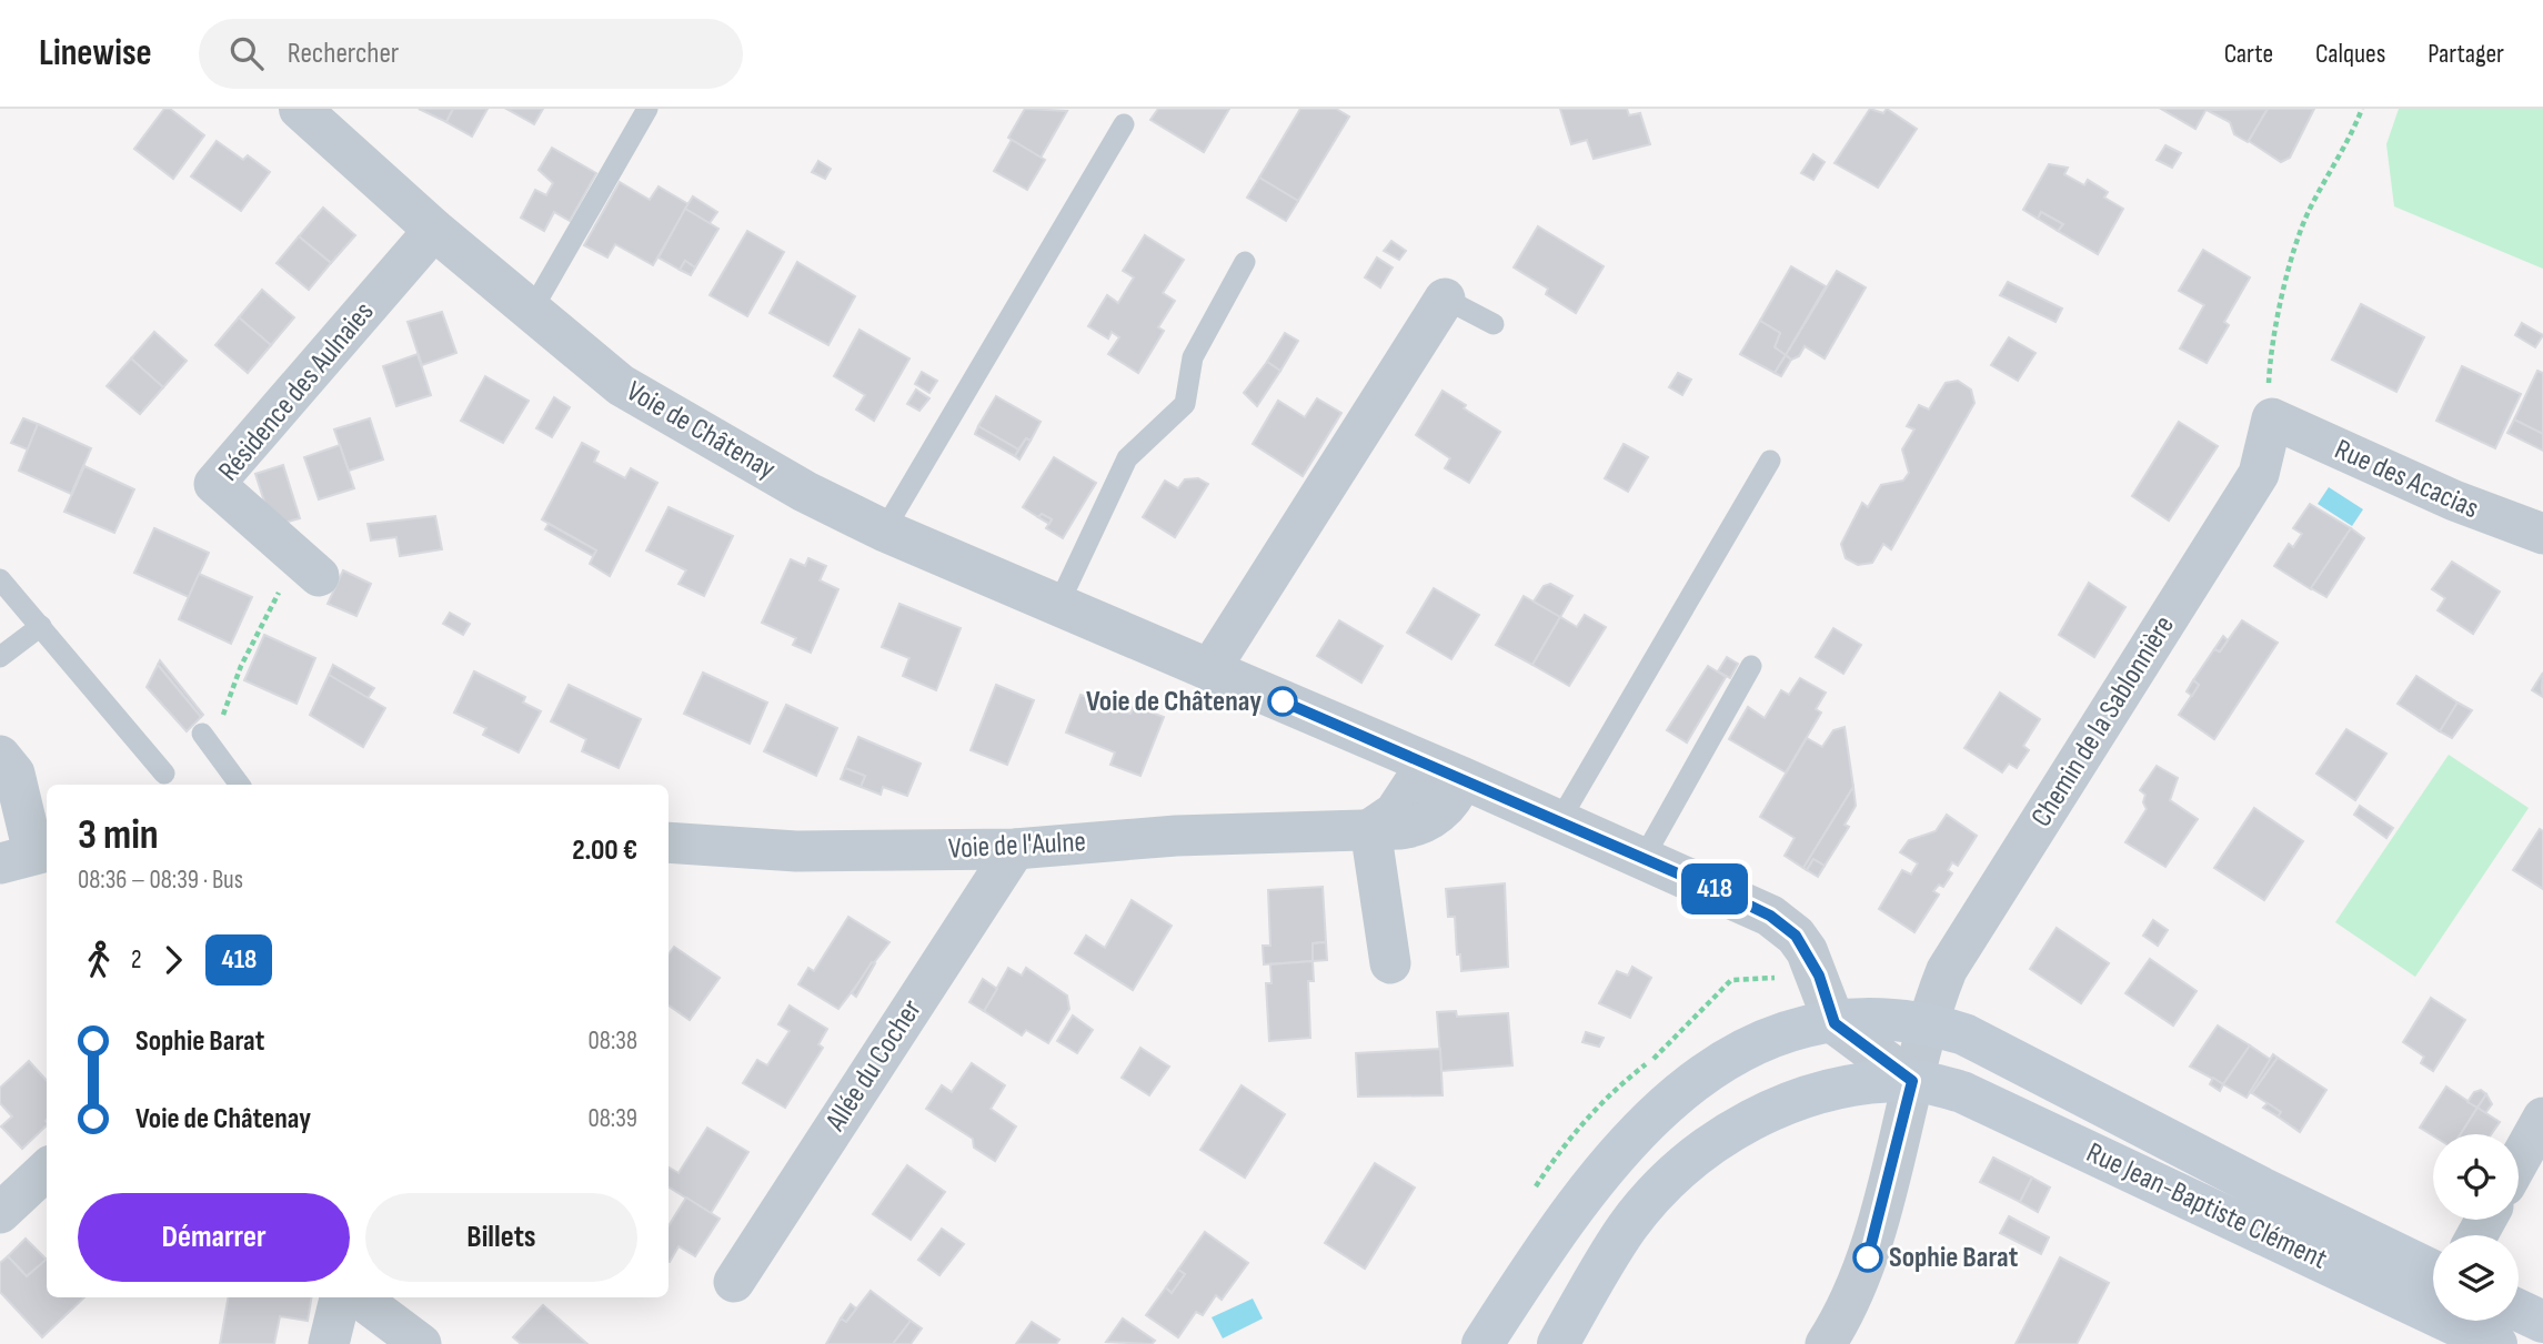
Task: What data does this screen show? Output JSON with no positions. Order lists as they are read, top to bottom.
{
  "streets": {
    "main road": ["Rue Jean-Baptiste Clément"],
    "street": [
      "Résidence des Aulnaies",
      "Voie de Châtenay",
      "Rue des Acacias",
      "Chemin de la Sablonnière",
      "Voie de l'Aulne",
      "Allée du Cocher"
    ]
  },
  "crossings": [
    ["Résidence des Aulnaies", "Voie de Châtenay"],
    ["Voie de Châtenay", "Voie de l'Aulne"],
    ["Voie de Châtenay", "Rue Jean-Baptiste Clément"],
    ["Rue des Acacias", "Chemin de la Sablonnière"],
    ["Chemin de la Sablonnière", "Rue Jean-Baptiste Clément"],
    ["Voie de l'Aulne", "Allée du Cocher"]
  ],
  "places": ["Voie de Châtenay", "Sophie Barat"],
  "lines": ["bus line 418"],
  "page": {
    "header": "Linewise",
    "search": "Rechercher",
    "nav": ["Carte", "Calques", "Partager"],
    "on_map": "418",
    "heading": ["3 min", "08:36 – 08:39 · Bus", "2.00 €"],
    "legs": ["2", "418"],
    "list": [
      {
        "name": "Sophie Barat",
        "value": "08:38"
      },
      {
        "name": "Voie de Châtenay",
        "value": "08:39"
      }
    ],
    "buttons": ["Démarrer", "Billets"]
  }
}
